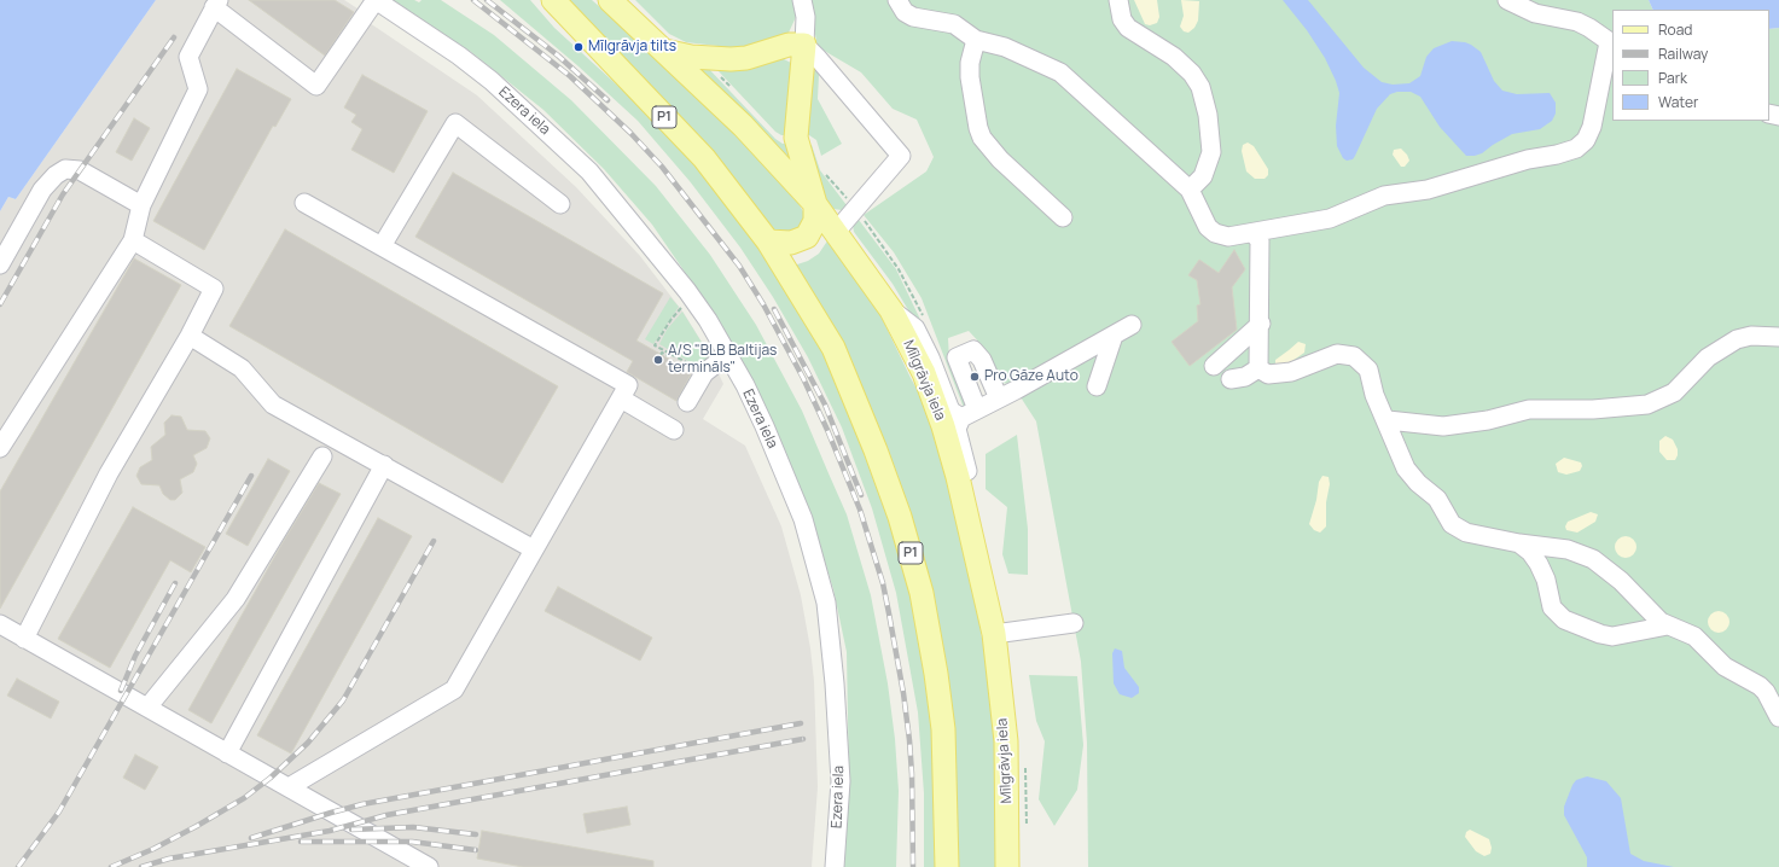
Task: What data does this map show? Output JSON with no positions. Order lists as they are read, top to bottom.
{
  "streets": {
    "main road": ["P1", "Mīlgrāvja iela"],
    "street": ["Ezera iela"]
  },
  "places": ["Mīlgrāvja tilts", "A/S \"BLB Baltijas termināls\"", "Pro Gāze Auto"],
  "legend": [
    "Road",
    "Railway",
    "Park",
    "Water"
  ]
}
